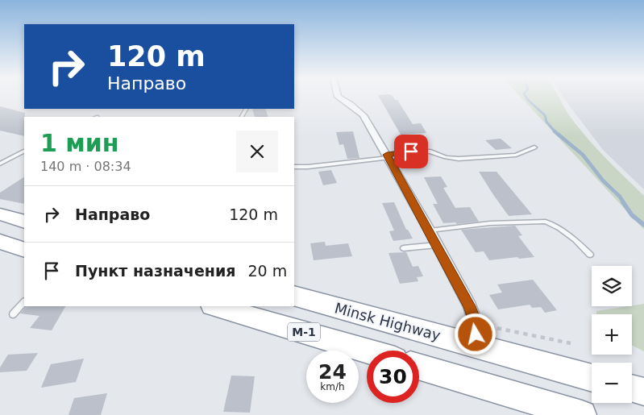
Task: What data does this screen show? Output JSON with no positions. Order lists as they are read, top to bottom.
{
  "streets": {
    "highway": ["Minsk Highway", "М-1"]
  },
  "page": {
    "turn": ["120 m", "Направо"],
    "heading": ["1 мин", "140 m · 08:34"],
    "list": [
      {
        "name": "Направо",
        "value": "120 m"
      },
      {
        "name": "Пункт назначения",
        "value": "20 m"
      }
    ],
    "map_buttons": ["+", "−"],
    "speed": "24 km/h",
    "limit": "30"
  }
}
